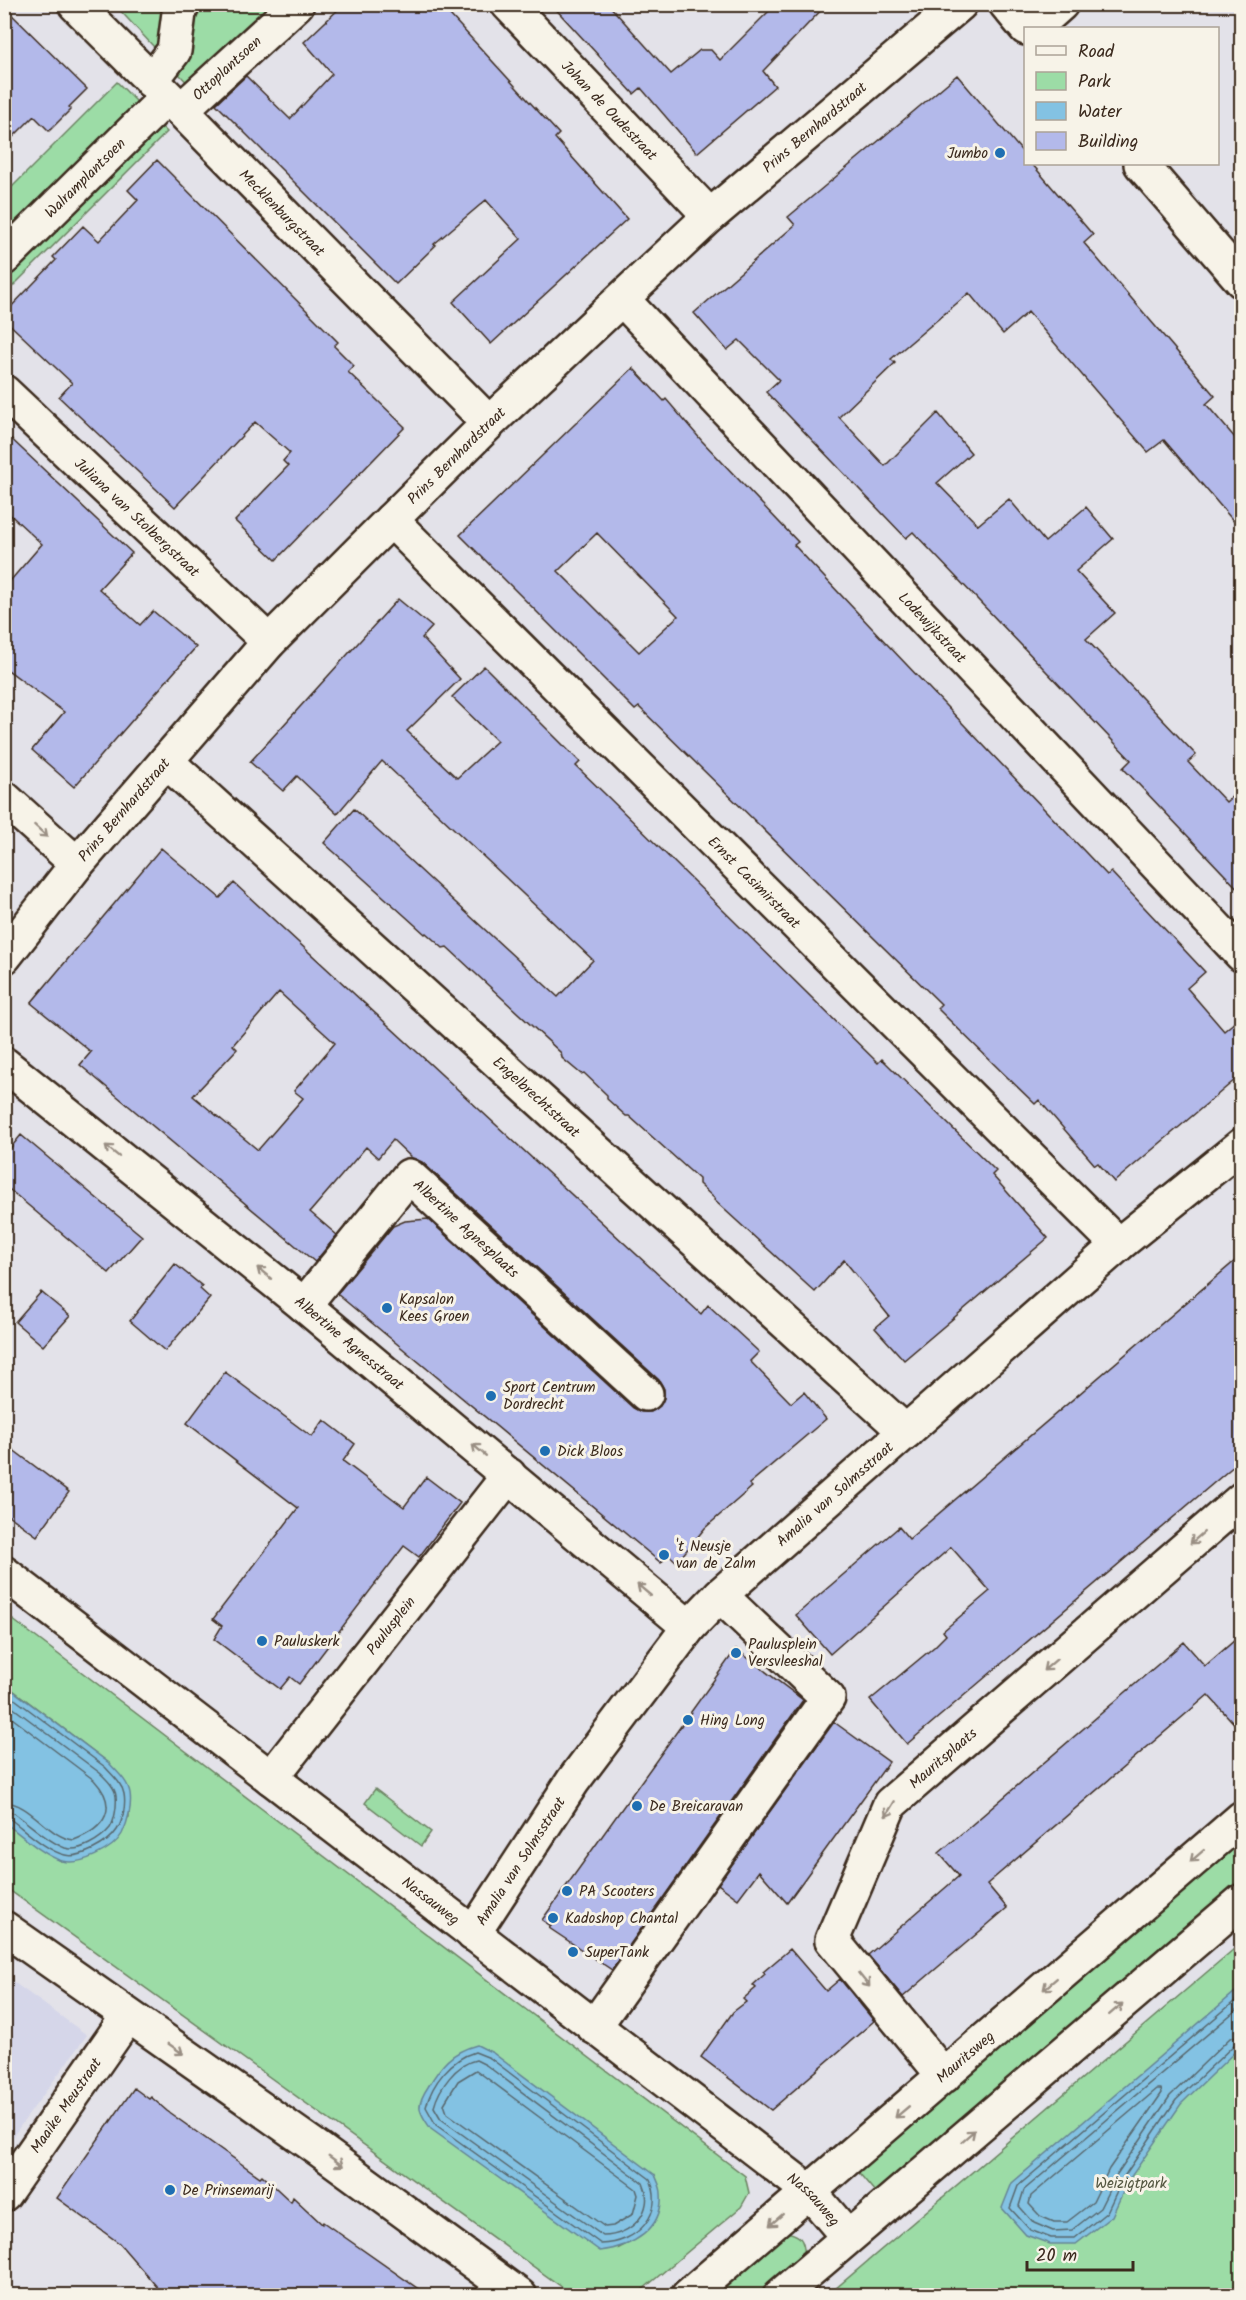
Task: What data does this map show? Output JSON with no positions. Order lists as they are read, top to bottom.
{
  "streets": {
    "street": [
      "Ottoplantsoen",
      "Johan de Oudestraat",
      "Prins Bernhardstraat",
      "Walramplantsoen",
      "Mecklenburgstraat",
      "Juliana van Stolbergstraat",
      "Lodewijkstraat",
      "Ernst Casimirstraat",
      "Engelbrechtstraat",
      "Albertine Agnesplaats",
      "Albertine Agnesstraat",
      "Amalia van Solmsstraat",
      "Paulusplein",
      "Mauritsplaats",
      "Nassauweg",
      "Mauritsweg",
      "Maaike Meustraat"
    ]
  },
  "crossings": [
    ["Ottoplantsoen", "Walramplantsoen"],
    ["Ottoplantsoen", "Mecklenburgstraat"],
    ["Johan de Oudestraat", "Prins Bernhardstraat"],
    ["Prins Bernhardstraat", "Mecklenburgstraat"],
    ["Prins Bernhardstraat", "Juliana van Stolbergstraat"],
    ["Prins Bernhardstraat", "Lodewijkstraat"],
    ["Prins Bernhardstraat", "Ernst Casimirstraat"],
    ["Prins Bernhardstraat", "Engelbrechtstraat"],
    ["Walramplantsoen", "Mecklenburgstraat"],
    ["Ernst Casimirstraat", "Amalia van Solmsstraat"],
    ["Engelbrechtstraat", "Amalia van Solmsstraat"],
    ["Albertine Agnesplaats", "Albertine Agnesstraat"],
    ["Albertine Agnesstraat", "Amalia van Solmsstraat"],
    ["Albertine Agnesstraat", "Paulusplein"],
    ["Amalia van Solmsstraat", "Nassauweg"],
    ["Paulusplein", "Nassauweg"],
    ["Mauritsplaats", "Mauritsweg"],
    ["Nassauweg", "Mauritsweg"]
  ],
  "one_way": ["Albertine Agnesstraat", "Mauritsplaats"],
  "parks": ["Weizigtpark"],
  "places": [
    "Jumbo",
    "Kapsalon Kees Groen",
    "Sport Centrum Dordrecht",
    "Dick Bloos",
    "'t Neusje van de Zalm",
    "Pauluskerk",
    "Paulusplein Versvleeshal",
    "Hing Long",
    "De Breicaravan",
    "PA Scooters",
    "Kadoshop Chantal",
    "SuperTank",
    "De Prinsemarij"
  ],
  "legend": [
    "Road",
    "Park",
    "Water",
    "Building"
  ],
  "scale_bar": "20 m"
}
